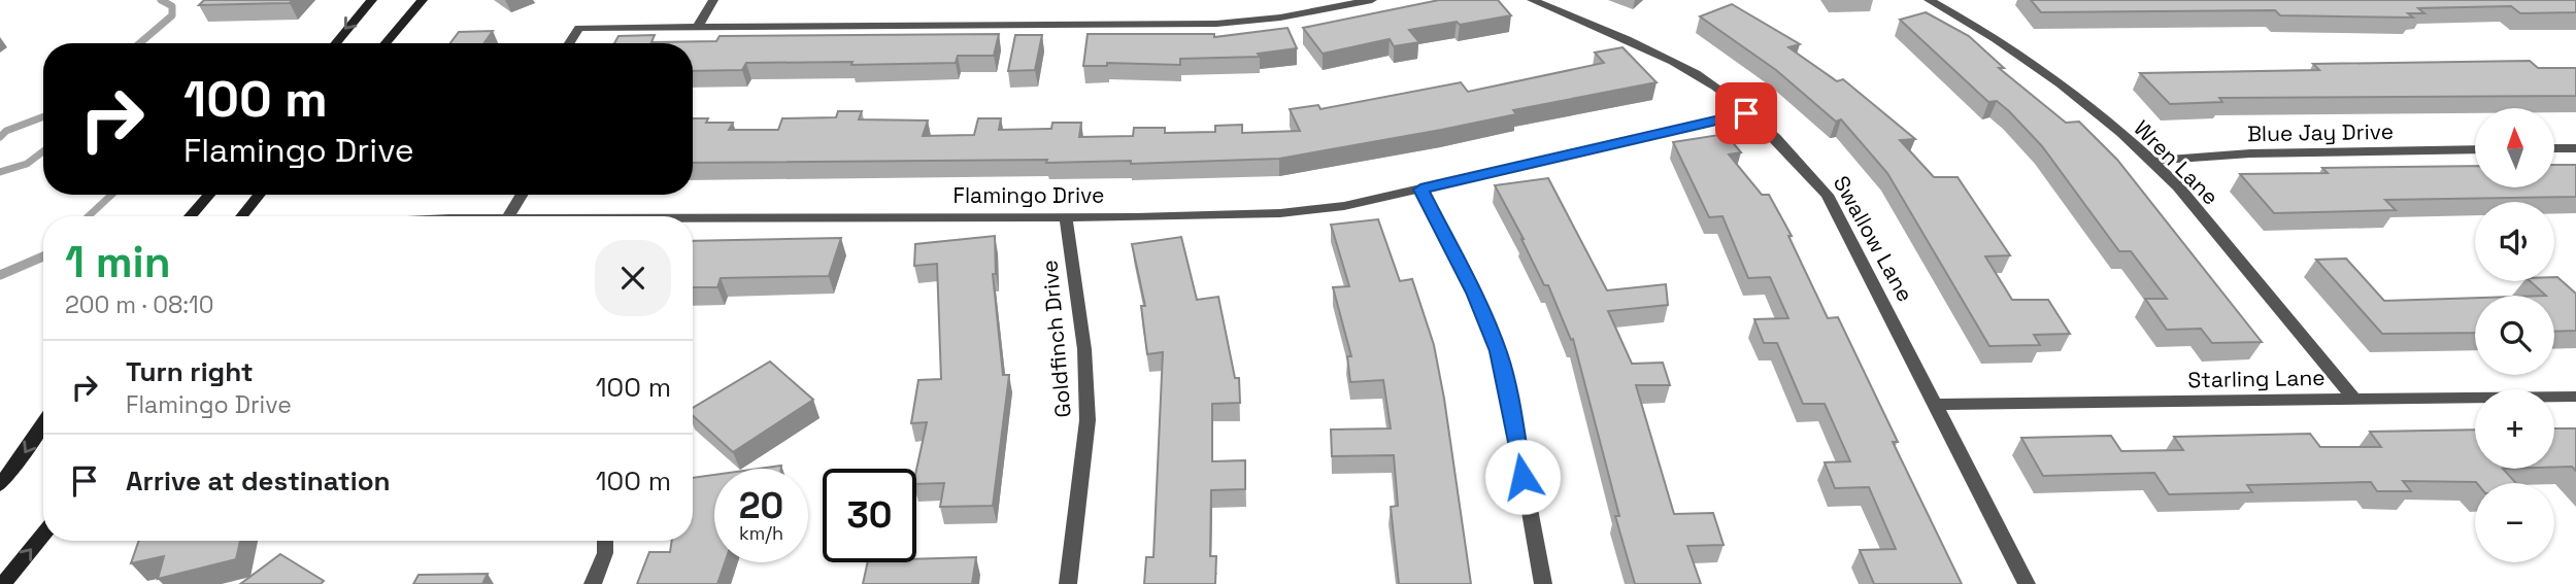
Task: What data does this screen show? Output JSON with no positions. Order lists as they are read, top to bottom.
{
  "streets": {
    "street": [
      "Blue Jay Drive",
      "Wren Lane",
      "Flamingo Drive",
      "Swallow Lane",
      "Goldfinch Drive",
      "Starling Lane"
    ]
  },
  "crossings": [
    ["Blue Jay Drive", "Wren Lane"],
    ["Wren Lane", "Starling Lane"],
    ["Flamingo Drive", "Swallow Lane"],
    ["Flamingo Drive", "Goldfinch Drive"],
    ["Swallow Lane", "Starling Lane"]
  ],
  "north": "top",
  "page": {
    "turn": ["100 m", "Flamingo Drive"],
    "map_buttons": ["+", "−"],
    "heading": ["1 min", "200 m · 08:10"],
    "list": [
      {
        "name": "Turn right",
        "note": "Flamingo Drive",
        "value": "100 m"
      },
      {
        "name": "Arrive at destination",
        "value": "100 m"
      }
    ],
    "speed": "20 km/h",
    "limit": "30"
  }
}
